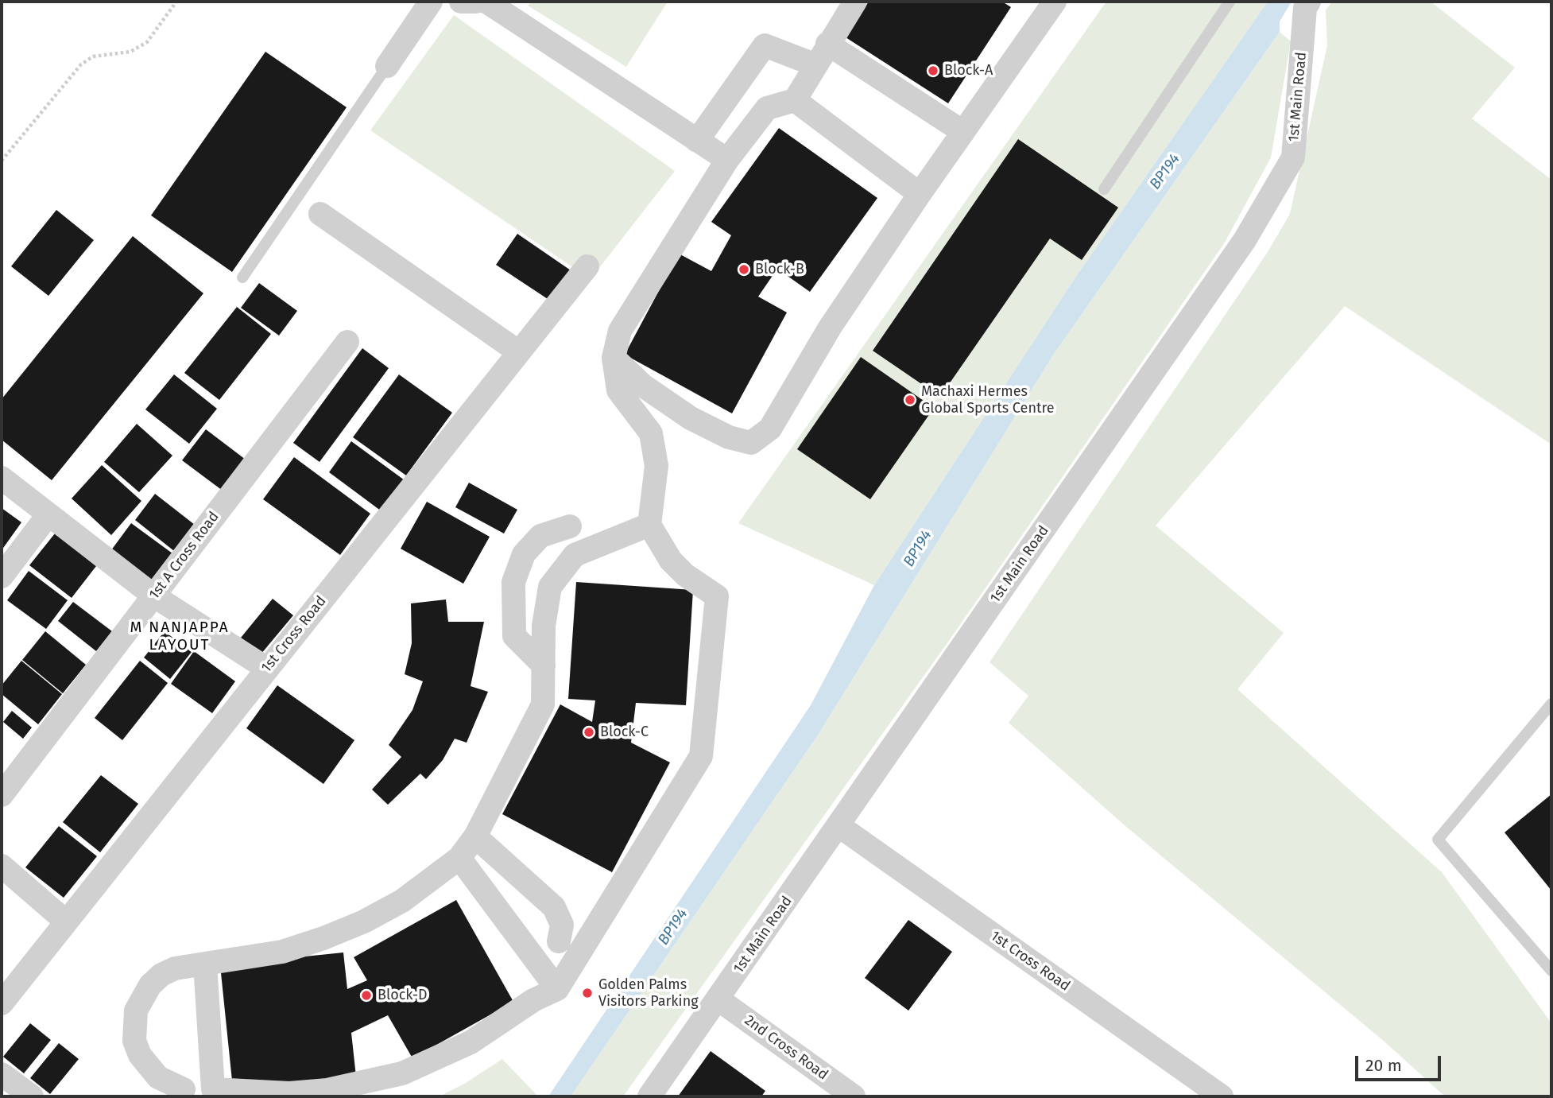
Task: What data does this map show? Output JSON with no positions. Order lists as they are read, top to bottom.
{
  "streets": {
    "street": [
      "1st Main Road",
      "1st A Cross Road",
      "1st Cross Road",
      "2nd Cross Road"
    ]
  },
  "crossings": [
    ["1st Main Road", "1st Cross Road"],
    ["1st Main Road", "2nd Cross Road"]
  ],
  "districts": ["M NANJAPPA LAYOUT"],
  "water": ["BP194"],
  "places": [
    "Block-A",
    "Block-B",
    "Machaxi Hermes Global Sports Centre",
    "Block-C",
    "Golden Palms Visitors Parking",
    "Block-D"
  ],
  "scale_bar": "20 m"
}
